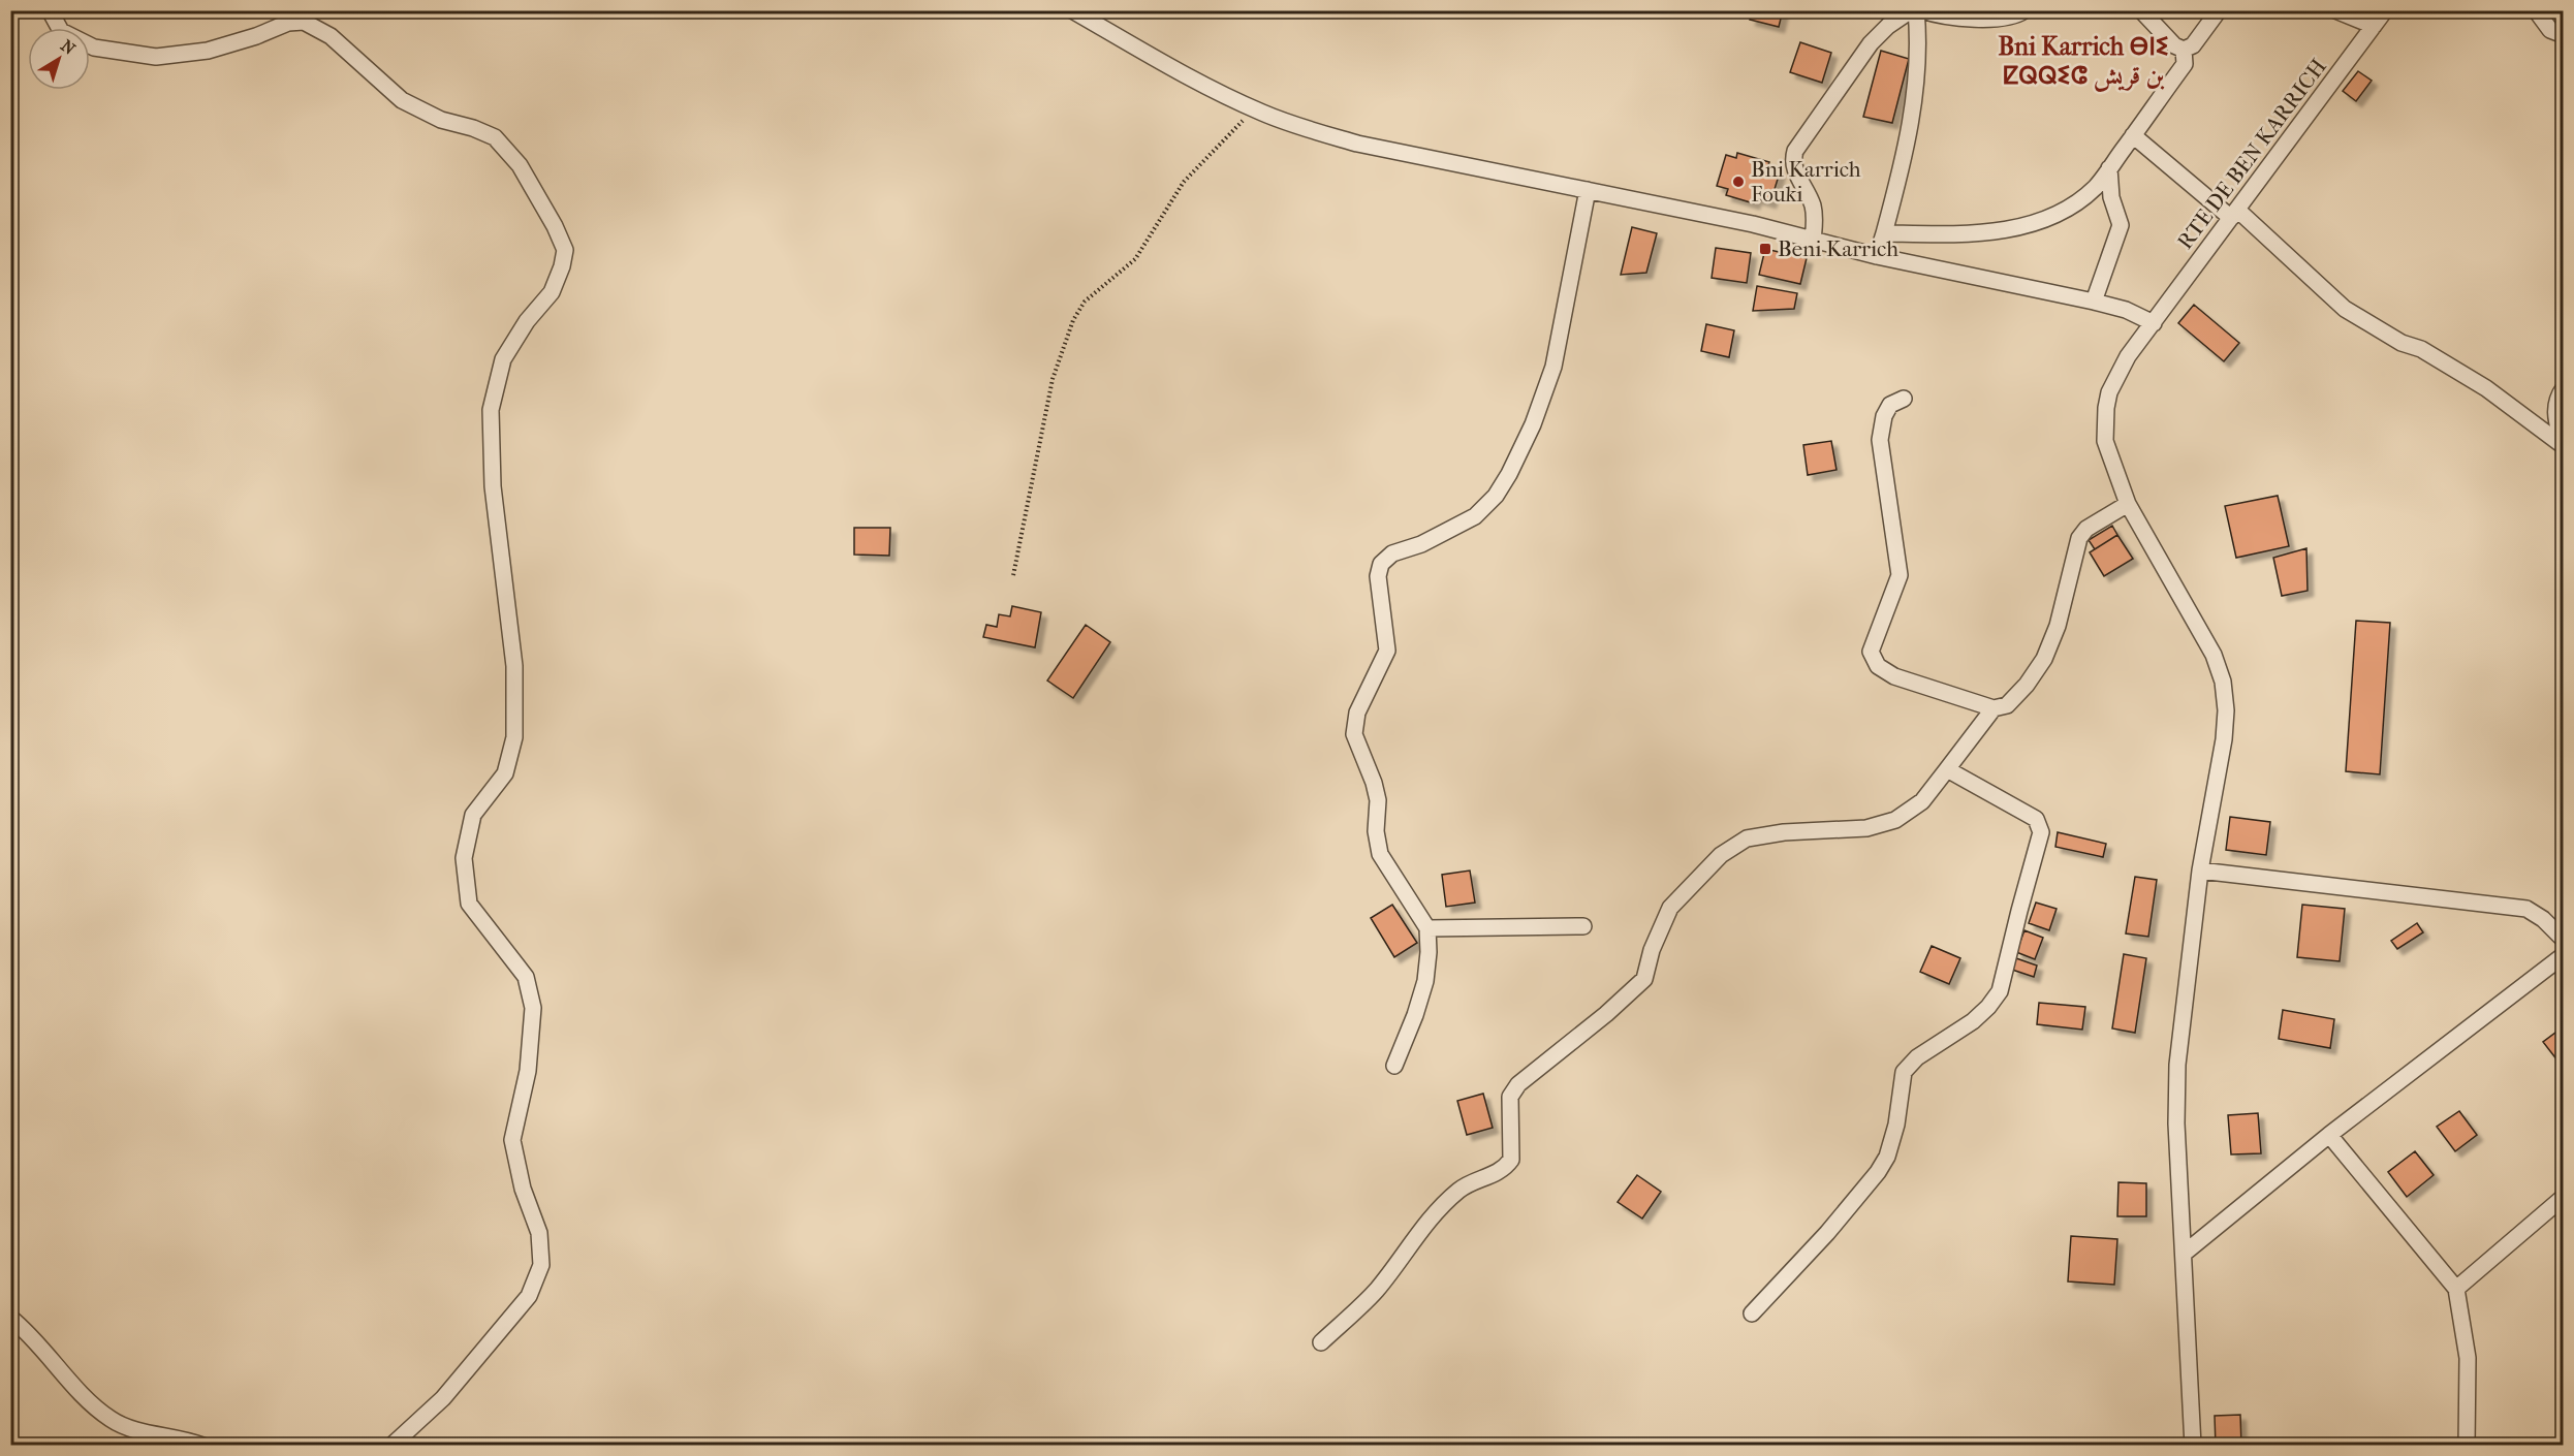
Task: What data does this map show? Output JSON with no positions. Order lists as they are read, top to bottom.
{
  "streets": {
    "street": ["RTE DE BEN KARRICH"]
  },
  "districts": ["Bni Karrich ⴱⵏⵉ ⵇⵕⵕⵉⵛ بن قريش"],
  "places": {
    "other": ["Bni Karrich Fouki"],
    "transit": ["Beni Karrich"]
  },
  "north": "top right"
}
